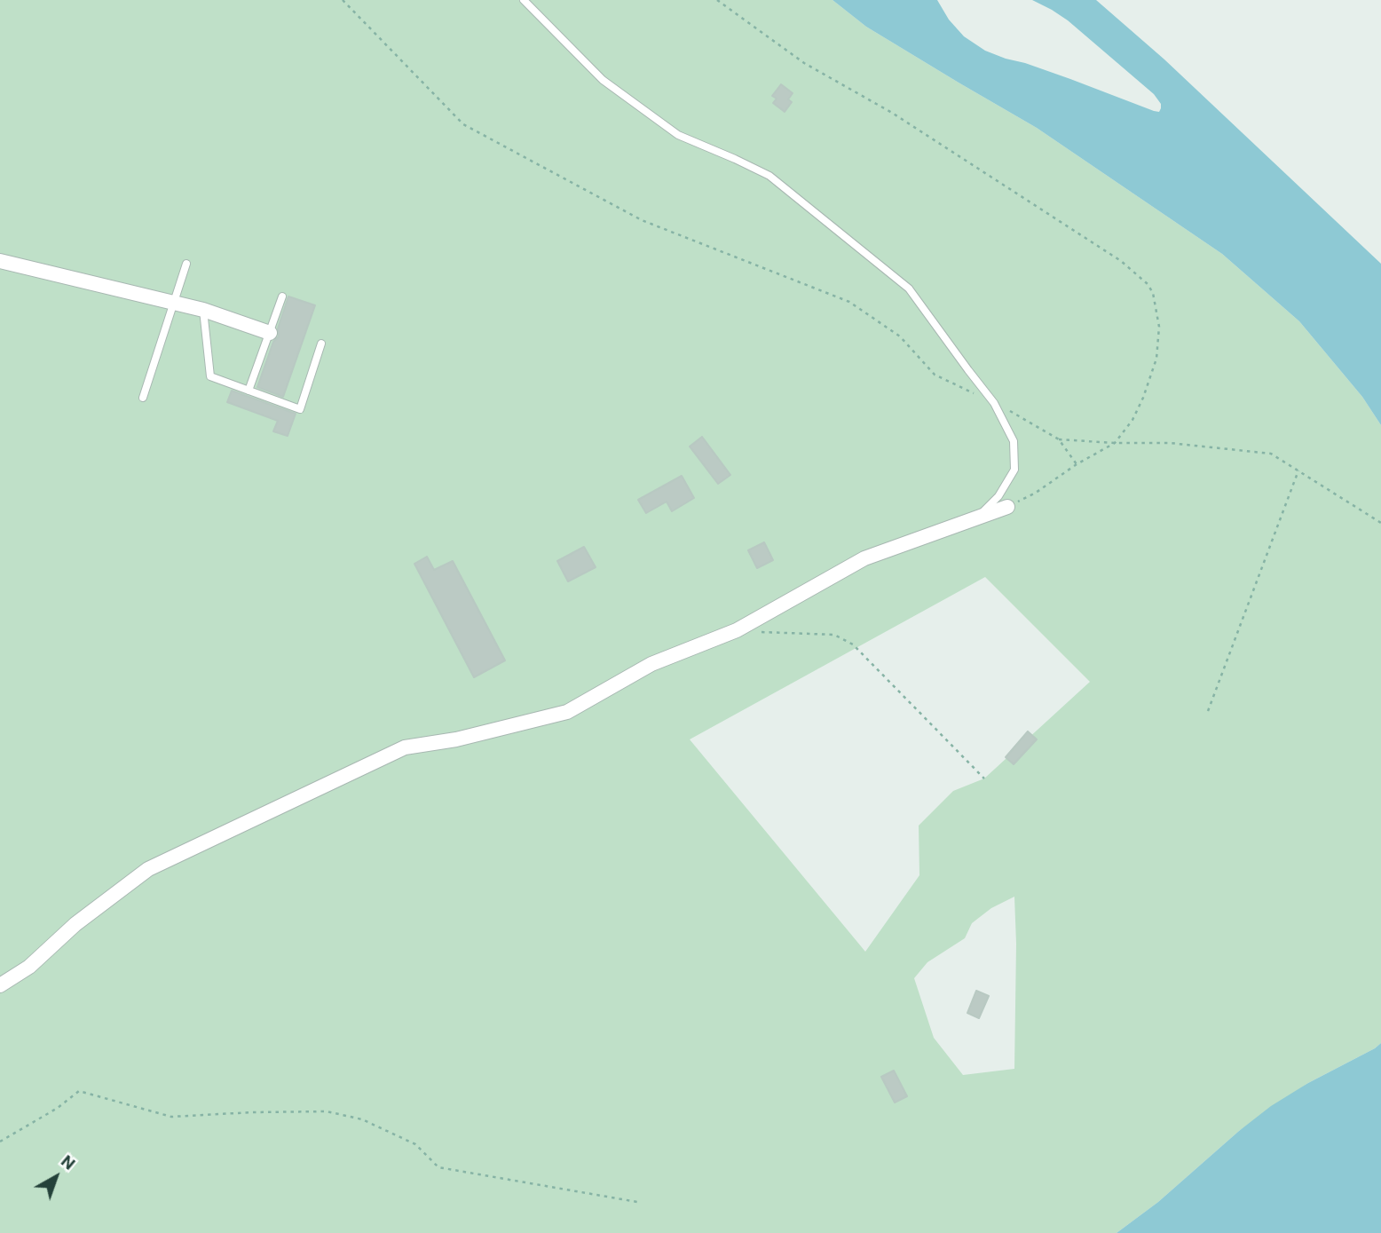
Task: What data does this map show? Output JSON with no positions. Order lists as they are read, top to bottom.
{
  "north": "top right"
}
